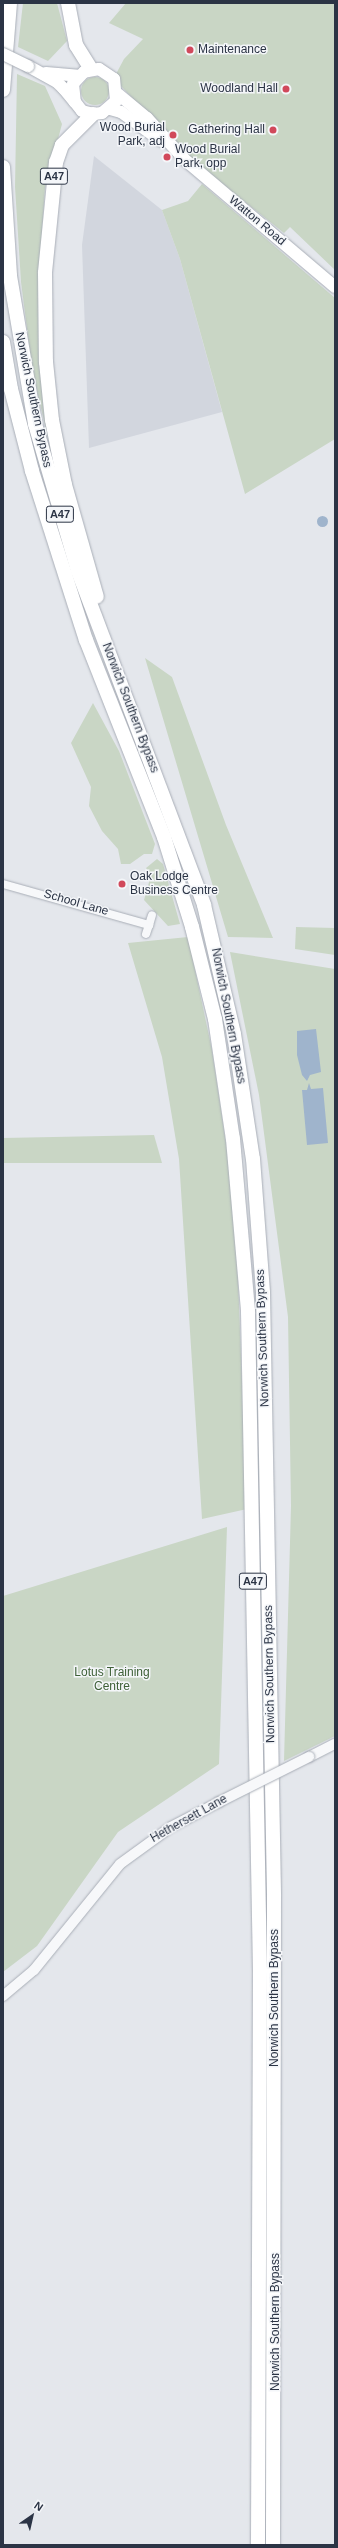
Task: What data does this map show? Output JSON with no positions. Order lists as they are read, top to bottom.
{
  "streets": {
    "highway": ["A47", "Norwich Southern Bypass"],
    "main road": ["Watton Road"],
    "street": ["School Lane", "Hethersett Lane"]
  },
  "crossings": [
    ["A47", "Watton Road"],
    ["A47", "Norwich Southern Bypass"]
  ],
  "parks": ["Lotus Training Centre"],
  "places": [
    "Maintenance",
    "Woodland Hall",
    "Gathering Hall",
    "Wood Burial Park, adj",
    "Wood Burial Park, opp",
    "Oak Lodge Business Centre"
  ],
  "north": "top right"
}
